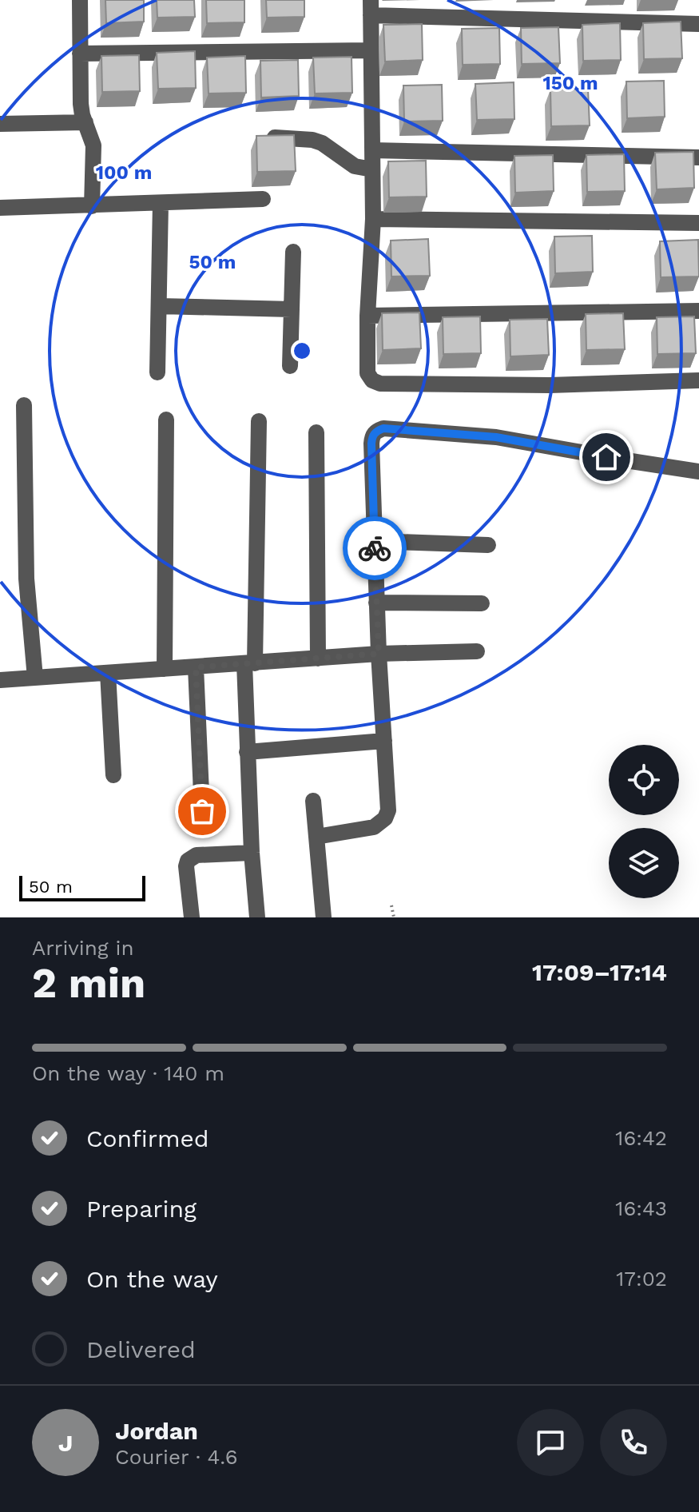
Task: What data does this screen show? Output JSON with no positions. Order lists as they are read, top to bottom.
{
  "scale_bar": "50 m",
  "page": {
    "scale": "50 m",
    "heading": ["2 min", "Arriving in", "17:09–17:14"],
    "panel": ["Jordan", "Courier · 4.6"],
    "bar": "On the way · 140 m",
    "list": [
      ["Confirmed", "16:42"],
      ["Preparing", "16:43"],
      ["On the way", "17:02"],
      "Delivered"
    ],
    "round": "J"
  },
  "rings": ["150 m", "100 m", "50 m"]
}
